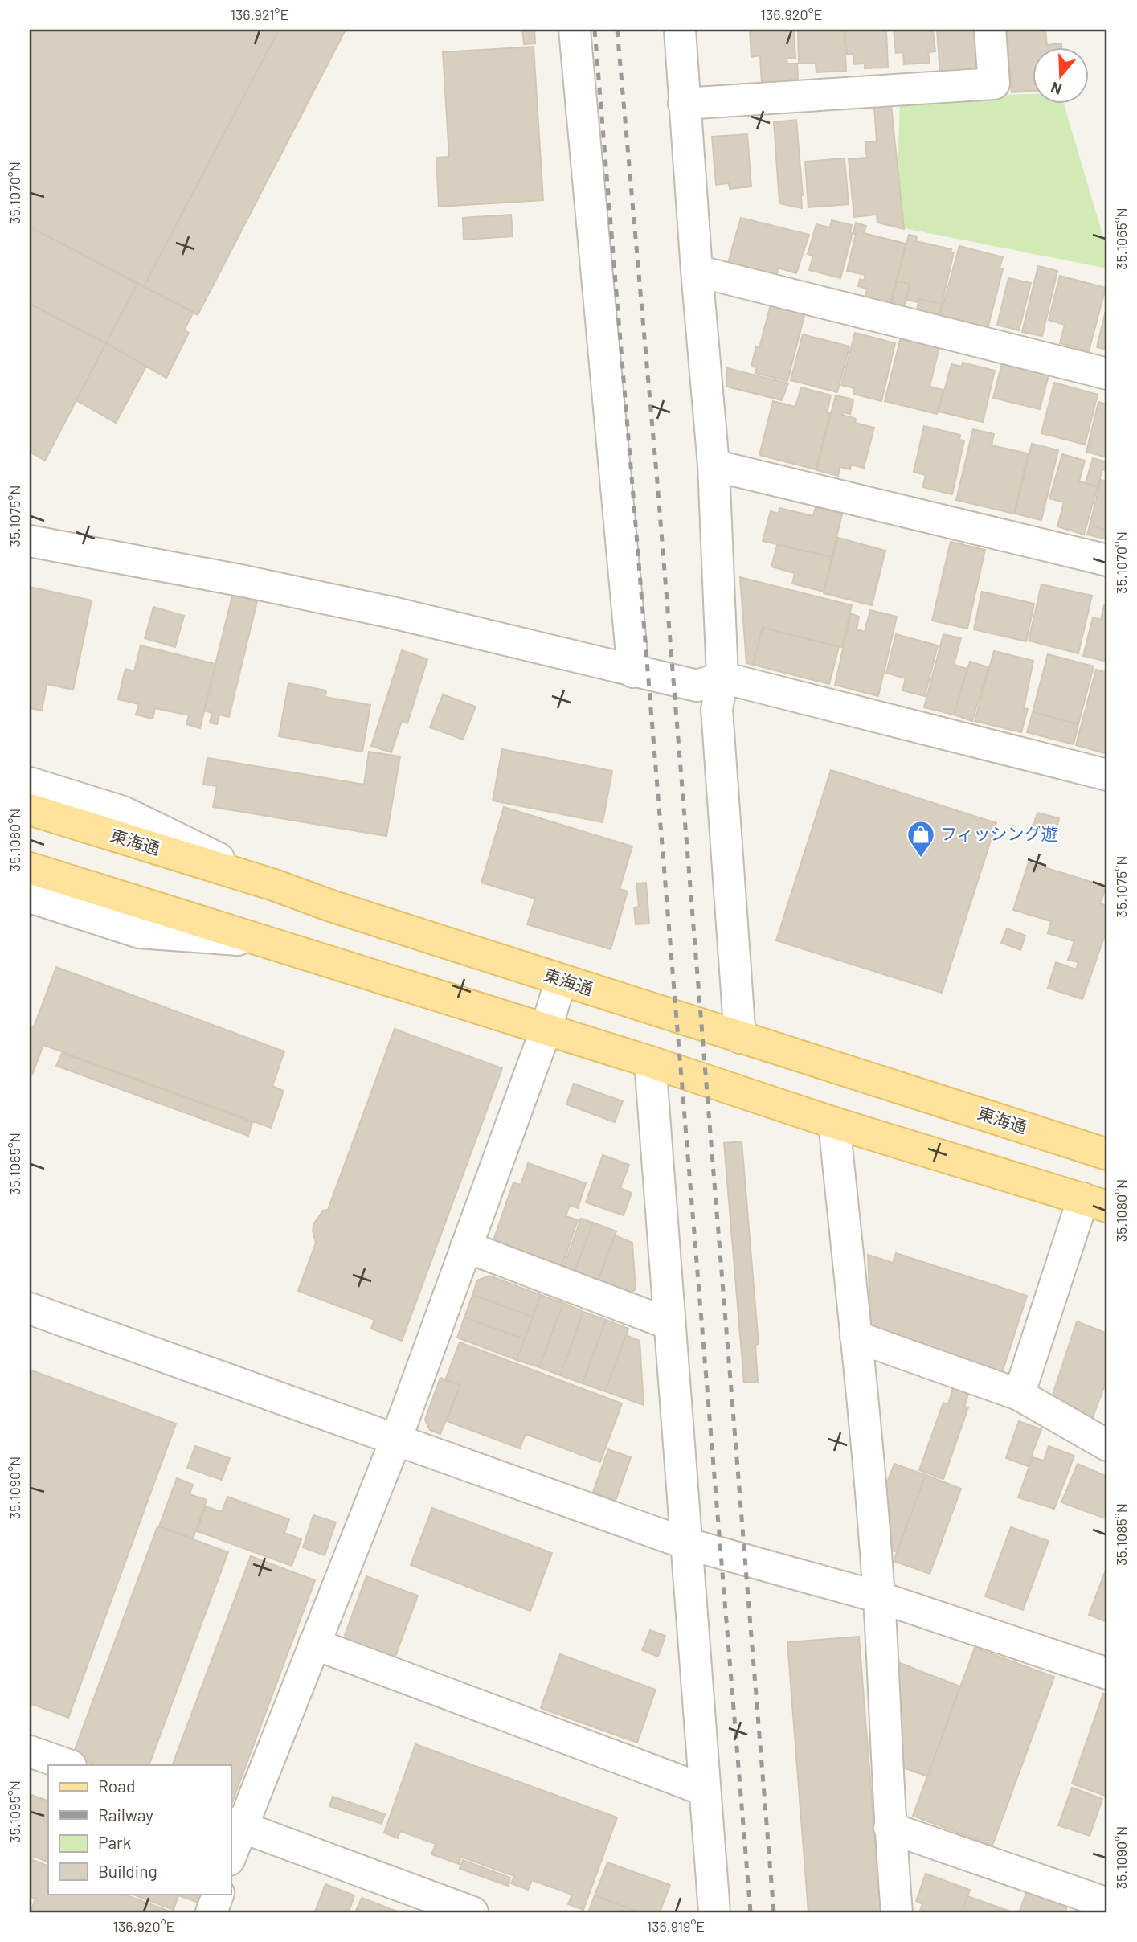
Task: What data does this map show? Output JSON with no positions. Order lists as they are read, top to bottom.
{
  "streets": {
    "main road": ["東海通"]
  },
  "places": {
    "shop": ["フィッシング遊"]
  },
  "legend": [
    "Road",
    "Railway",
    "Park",
    "Building"
  ],
  "north": "bottom",
  "coordinates": [
    "136.921°E",
    "136.920°E",
    "35.1070°N",
    "35.1065°N",
    "35.1075°N",
    "35.1080°N",
    "35.1085°N",
    "35.1090°N",
    "35.1095°N",
    "136.919°E"
  ]
}
